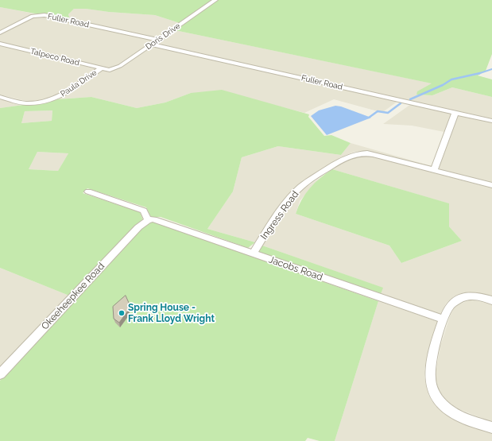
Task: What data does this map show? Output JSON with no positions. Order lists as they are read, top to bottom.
{
  "streets": {
    "street": [
      "Fuller Road",
      "Doris Drive",
      "Talpeco Road",
      "Paula Drive",
      "Ingress Road",
      "Jacobs Road",
      "Okeeheepkee Road"
    ]
  },
  "crossings": [
    ["Fuller Road", "Doris Drive"],
    ["Doris Drive", "Talpeco Road"],
    ["Talpeco Road", "Paula Drive"],
    ["Ingress Road", "Jacobs Road"],
    ["Jacobs Road", "Okeeheepkee Road"]
  ],
  "places": ["Spring House - Frank Lloyd Wright"]
}
